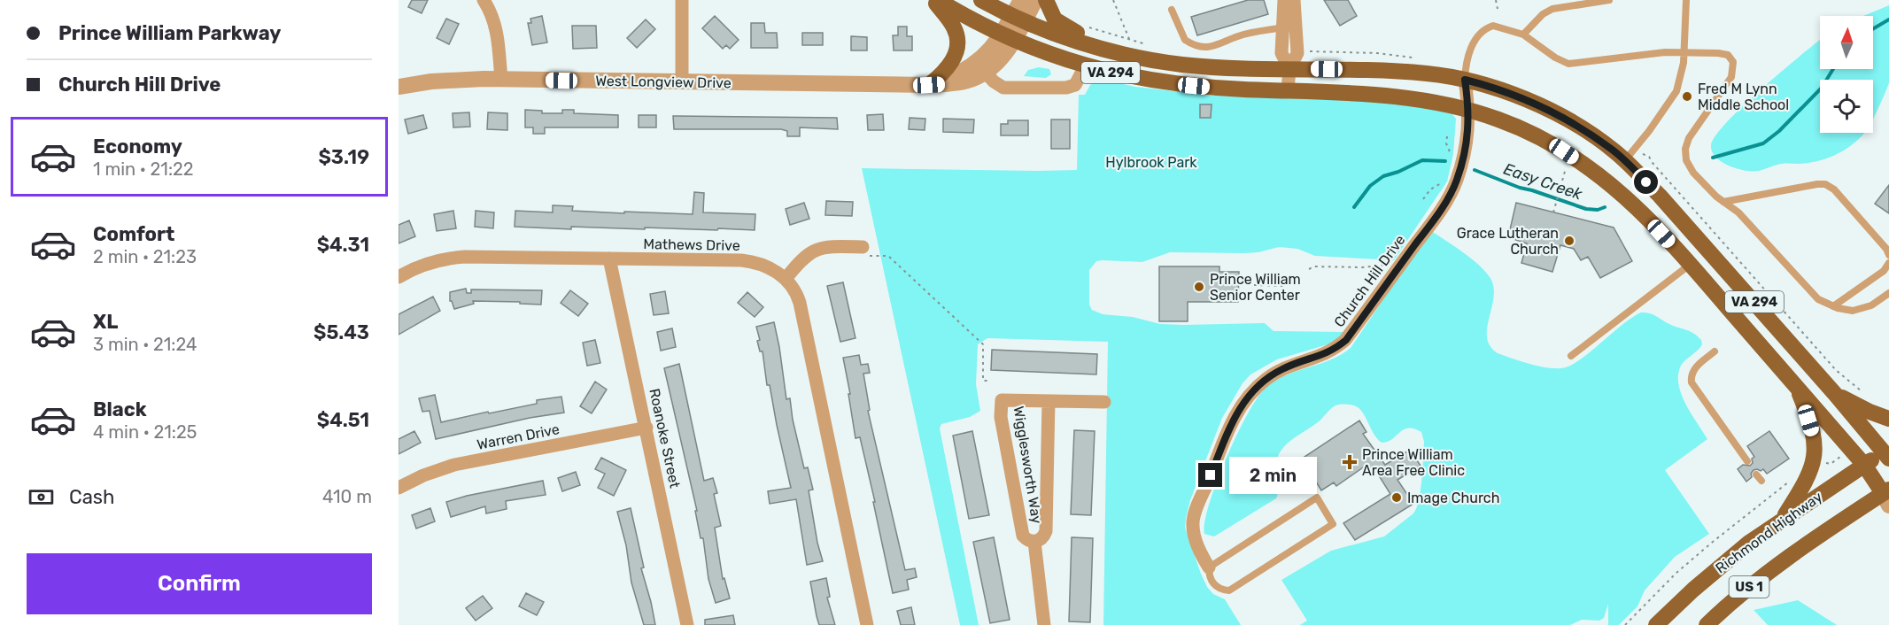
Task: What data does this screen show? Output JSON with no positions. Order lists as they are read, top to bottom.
{
  "streets": {
    "main road": ["VA 294", "Richmond Highway", "US 1"],
    "street": [
      "West Longview Drive",
      "Mathews Drive",
      "Church Hill Drive",
      "Warren Drive",
      "Roanoke Street",
      "Wigglesworth Way"
    ]
  },
  "crossings": [
    ["VA 294", "West Longview Drive"],
    ["VA 294", "Church Hill Drive"],
    ["VA 294", "Richmond Highway"],
    ["VA 294", "US 1"],
    ["Mathews Drive", "Roanoke Street"],
    ["Warren Drive", "Roanoke Street"]
  ],
  "water": ["Easy Creek"],
  "parks": ["Hylbrook Park"],
  "places": {
    "other": [
      "Fred M Lynn Middle School",
      "Grace Lutheran Church",
      "Prince William Senior Center",
      "Image Church"
    ],
    "health": ["Prince William Area Free Clinic"]
  },
  "north": "top",
  "page": {
    "banner": ["Prince William Parkway", "Church Hill Drive"],
    "list": [
      {
        "name": "Economy",
        "note": "1 min · 21:22",
        "value": "$3.19"
      },
      {
        "name": "Comfort",
        "note": "2 min · 21:23",
        "value": "$4.31"
      },
      {
        "name": "XL",
        "note": "3 min · 21:24",
        "value": "$5.43"
      },
      {
        "name": "Black",
        "note": "4 min · 21:25",
        "value": "$4.51"
      }
    ],
    "bubble": "2 min",
    "pay": ["Cash", "410 m"],
    "buttons": "Confirm"
  }
}
